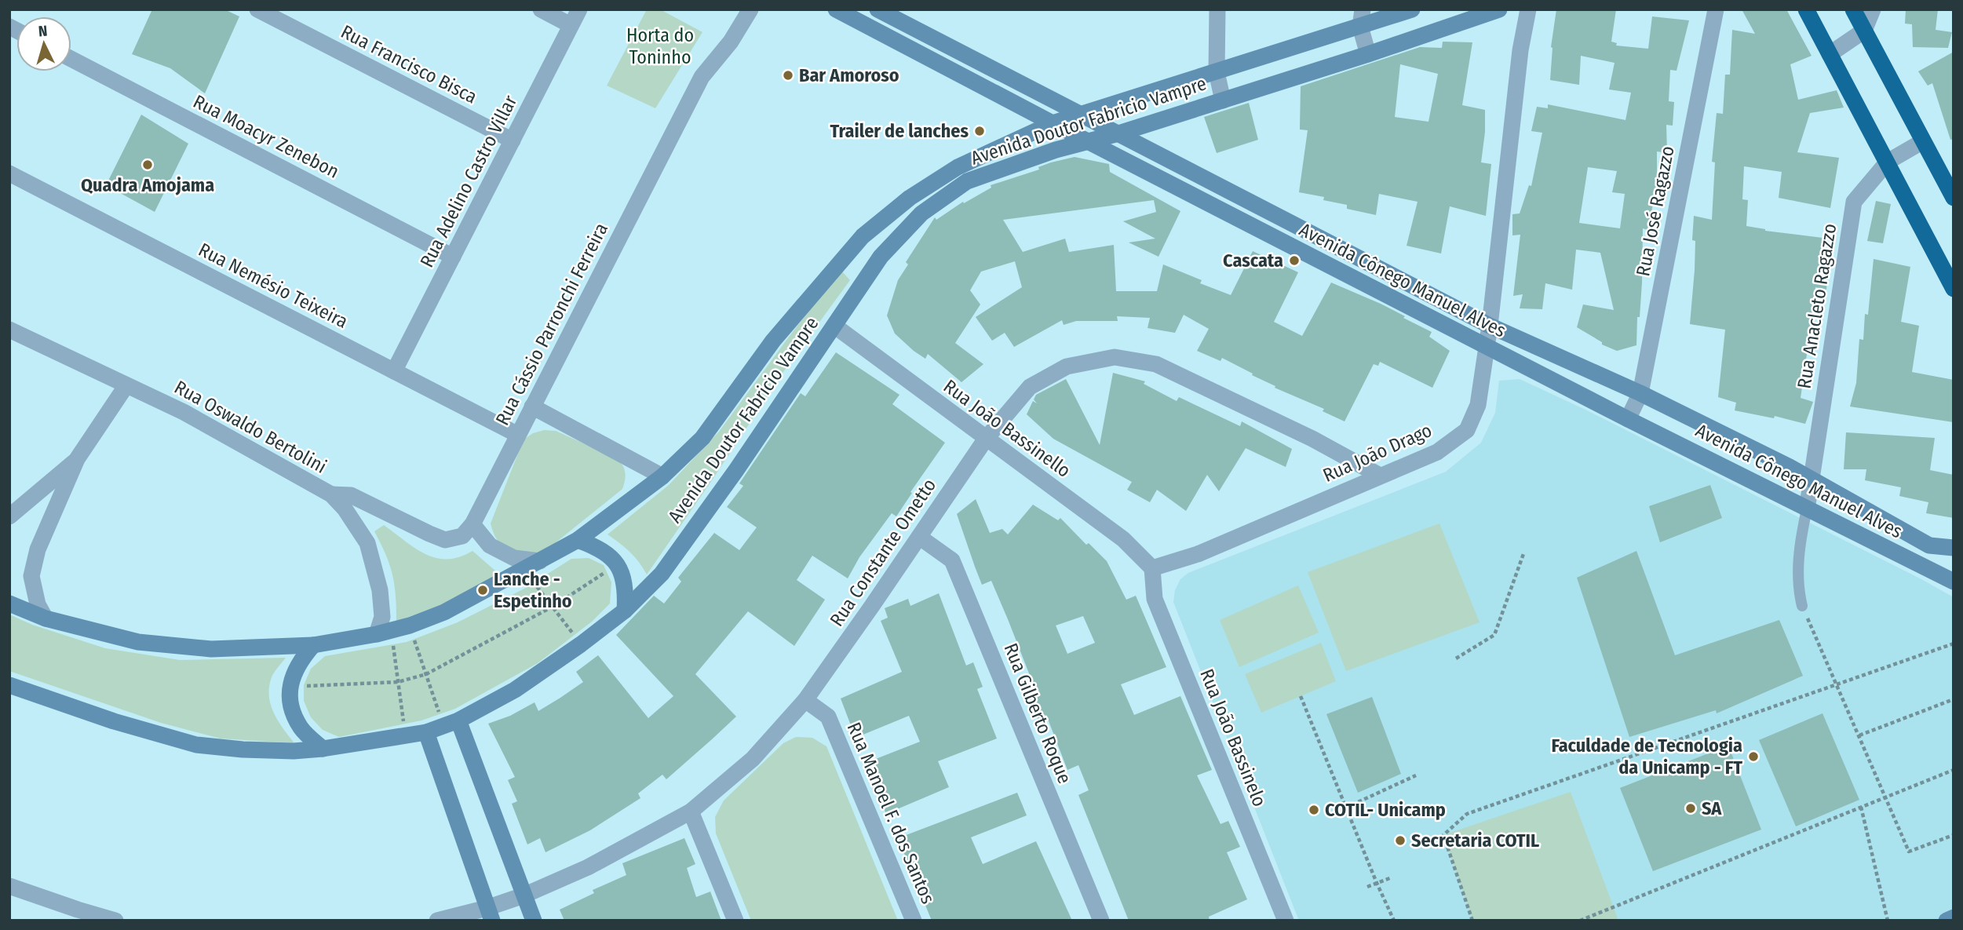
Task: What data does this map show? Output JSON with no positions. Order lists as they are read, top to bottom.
{
  "streets": {
    "main road": ["Avenida Doutor Fabricio Vampre", "Avenida Cônego Manuel Alves"],
    "street": [
      "Rua Francisco Bisca",
      "Rua Moacyr Zenebon",
      "Rua Adelino Castro Villar",
      "Rua José Ragazzo",
      "Rua Nemésio Teixeira",
      "Rua Anacleto Ragazzo",
      "Rua Cássio Parronchi Ferreira",
      "Rua Oswaldo Bertolini",
      "Rua João Bassinello",
      "Rua João Drago",
      "Rua Constante Ometto",
      "Rua Gilberto Roque",
      "Rua João Bassinelo",
      "Rua Manoel F. dos Santos"
    ]
  },
  "crossings": [
    ["Rua Francisco Bisca", "Rua Adelino Castro Villar"],
    ["Avenida Doutor Fabricio Vampre", "Avenida Cônego Manuel Alves"],
    ["Avenida Doutor Fabricio Vampre", "Rua Oswaldo Bertolini"],
    ["Avenida Doutor Fabricio Vampre", "Rua João Bassinello"],
    ["Rua Moacyr Zenebon", "Rua Adelino Castro Villar"],
    ["Rua Adelino Castro Villar", "Rua Nemésio Teixeira"],
    ["Rua José Ragazzo", "Avenida Cônego Manuel Alves"],
    ["Avenida Cônego Manuel Alves", "Rua Anacleto Ragazzo"],
    ["Avenida Cônego Manuel Alves", "Rua João Drago"],
    ["Rua Nemésio Teixeira", "Rua Cássio Parronchi Ferreira"],
    ["Rua Cássio Parronchi Ferreira", "Rua Oswaldo Bertolini"],
    ["Rua João Bassinello", "Rua João Drago"],
    ["Rua João Bassinello", "Rua Constante Ometto"],
    ["Rua João Bassinello", "Rua João Bassinelo"],
    ["Rua João Drago", "Rua Constante Ometto"],
    ["Rua João Drago", "Rua João Bassinelo"],
    ["Rua Constante Ometto", "Rua Gilberto Roque"],
    ["Rua Constante Ometto", "Rua Manoel F. dos Santos"]
  ],
  "parks": ["Horta do Toninho"],
  "places": [
    "Bar Amoroso",
    "Trailer de lanches",
    "Quadra Amojama",
    "Cascata",
    "Lanche - Espetinho",
    "Faculdade de Tecnologia da Unicamp - FT",
    "SA",
    "COTIL- Unicamp",
    "Secretaria COTIL"
  ],
  "north": "top"
}
